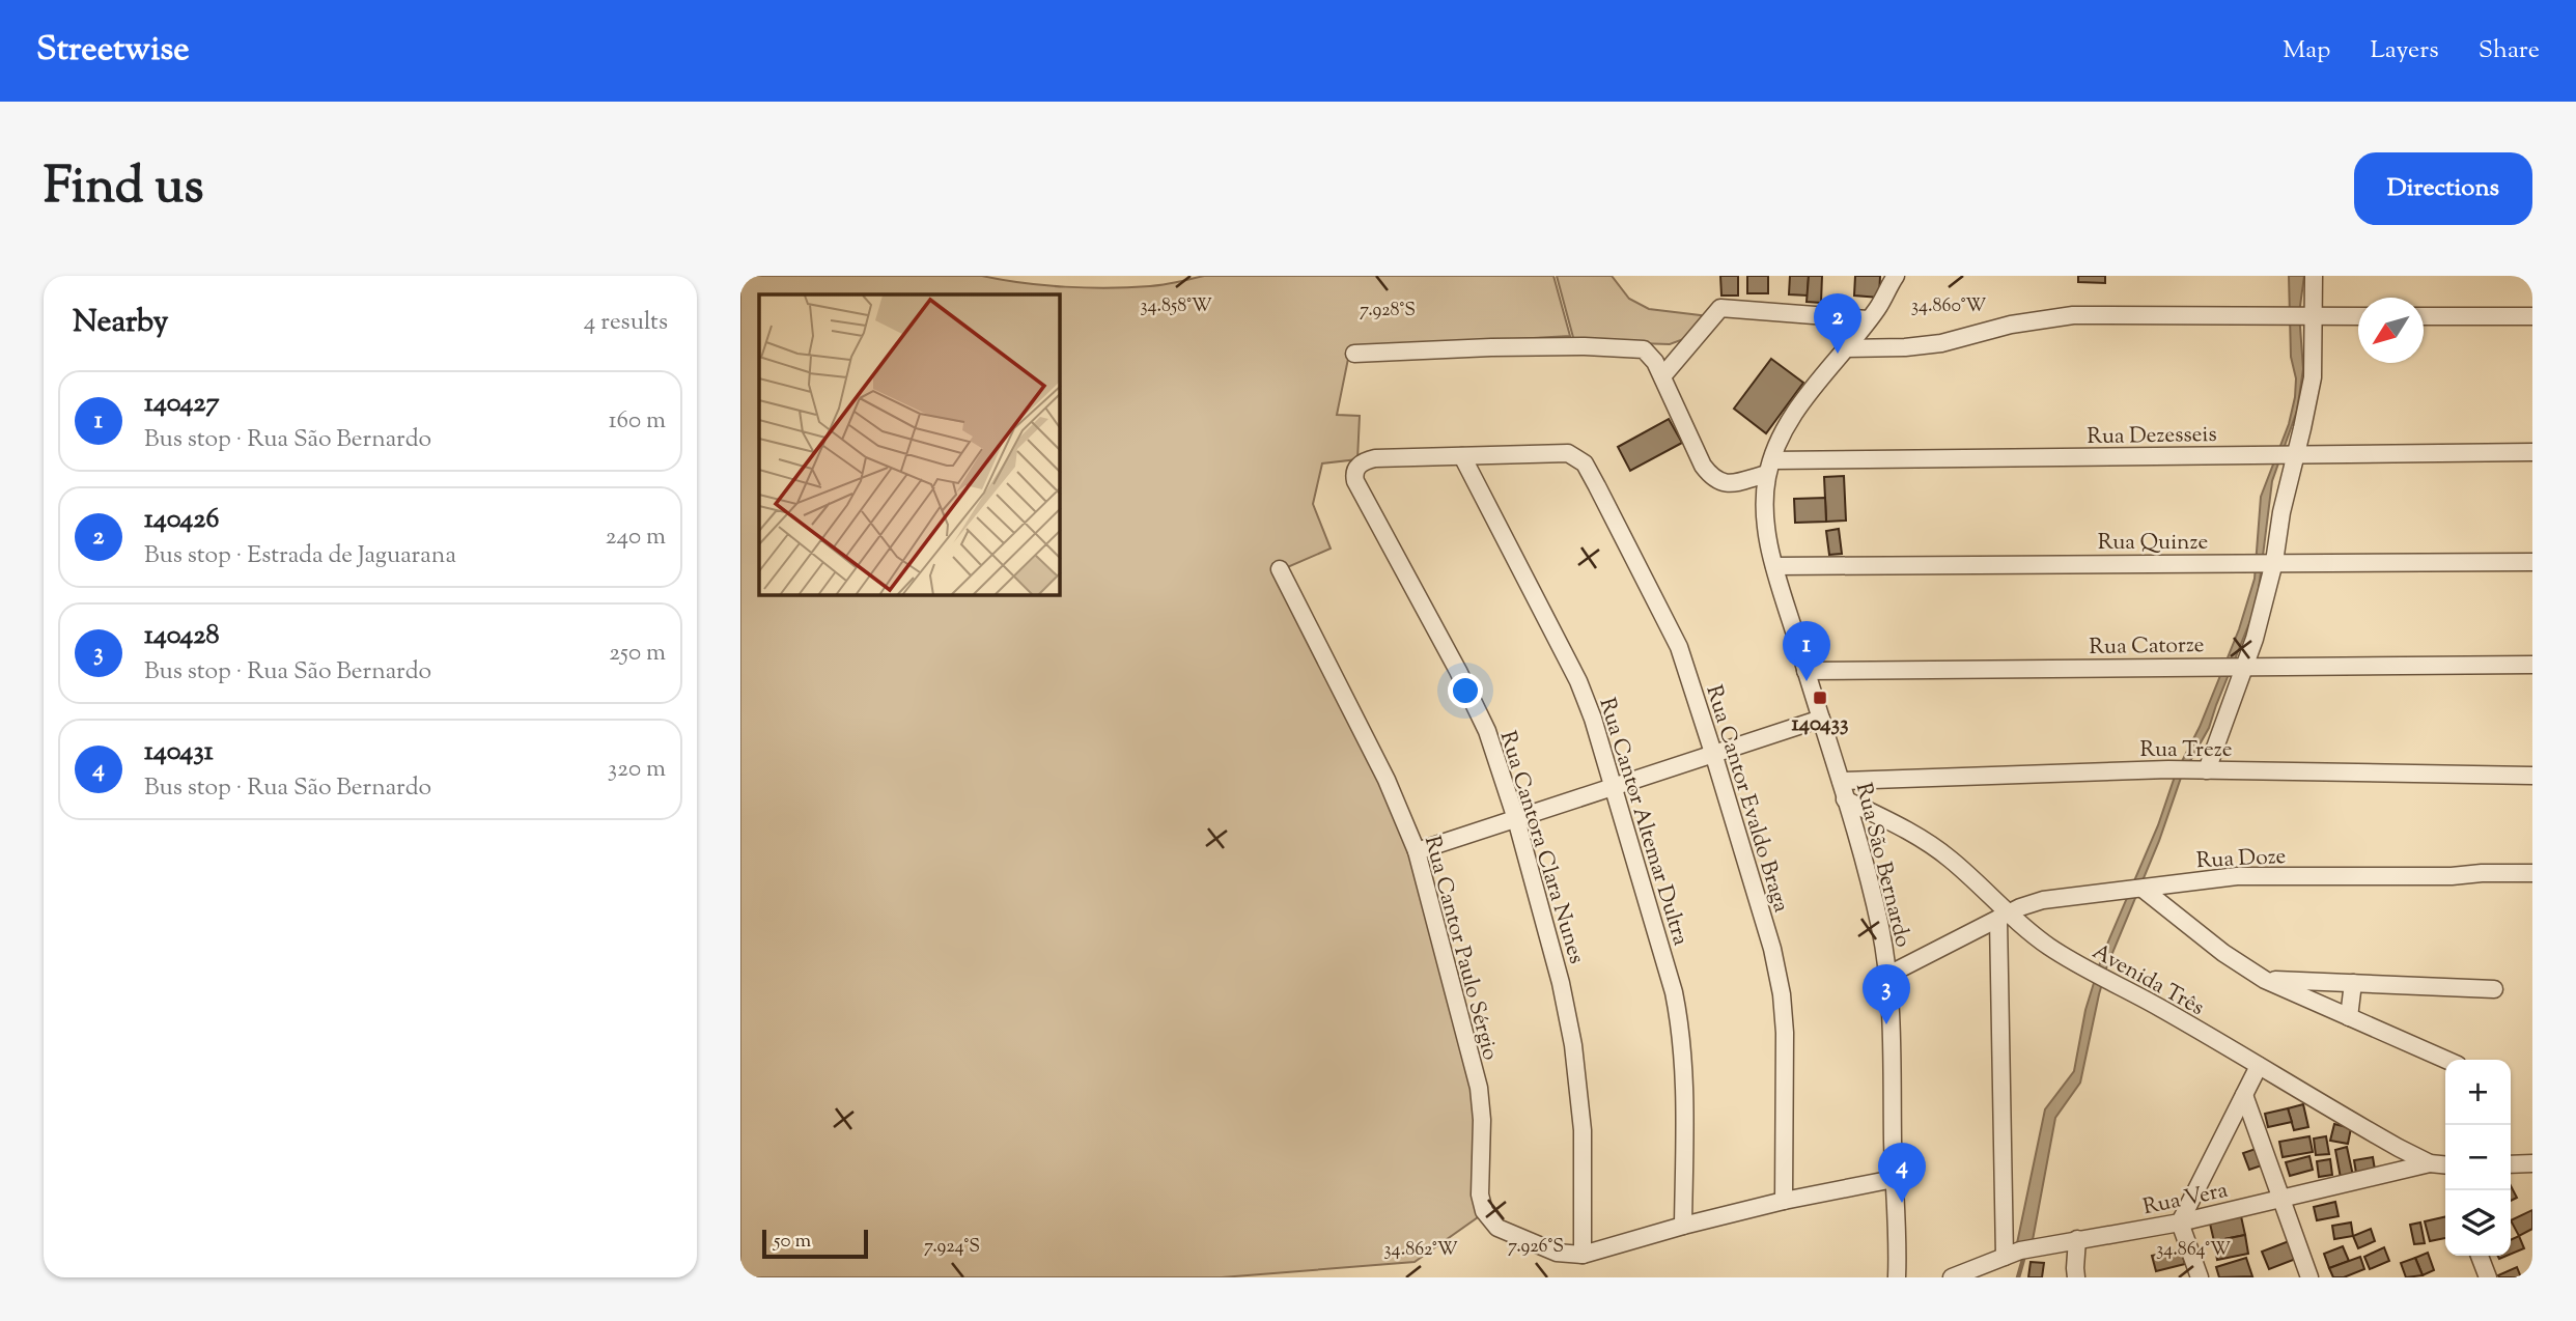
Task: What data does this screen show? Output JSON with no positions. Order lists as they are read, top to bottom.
{
  "streets": {
    "street": [
      "Rua Dezesseis",
      "Rua Quinze",
      "Rua Catorze",
      "Rua Treze",
      "Rua Cantor Evaldo Braga",
      "Rua Cantor Altemar Dultra",
      "Rua Cantora Clara Nunes",
      "Rua Doze",
      "Rua São Bernardo",
      "Rua Cantor Paulo Sérgio",
      "Avenida Três",
      "Rua Vera"
    ]
  },
  "crossings": [
    ["Rua Dezesseis", "Rua São Bernardo"],
    ["Rua Quinze", "Rua São Bernardo"],
    ["Rua Catorze", "Rua São Bernardo"],
    ["Rua Treze", "Rua São Bernardo"],
    ["Rua Cantor Evaldo Braga", "Rua Cantor Altemar Dultra"],
    ["Rua Cantor Evaldo Braga", "Rua Cantora Clara Nunes"],
    ["Rua Cantor Altemar Dultra", "Rua Cantora Clara Nunes"],
    ["Rua Cantora Clara Nunes", "Rua Cantor Paulo Sérgio"],
    ["Rua Doze", "Rua São Bernardo"],
    ["Rua Doze", "Avenida Três"],
    ["Rua São Bernardo", "Avenida Três"],
    ["Avenida Três", "Rua Vera"]
  ],
  "places": {
    "transit": ["140433"]
  },
  "scale_bar": "50 m",
  "north": "bottom left",
  "page": {
    "header": "Streetwise",
    "nav": ["Map", "Layers", "Share"],
    "title": "Find us",
    "buttons": "Directions",
    "heading": ["Nearby", "4 results"],
    "pins": [
      "2",
      "1",
      "3",
      "4"
    ],
    "list": [
      {
        "mark": "1",
        "name": "140427",
        "note": "Bus stop · Rua São Bernardo",
        "value": "160 m"
      },
      {
        "mark": "2",
        "name": "140426",
        "note": "Bus stop · Estrada de Jaguarana",
        "value": "240 m"
      },
      {
        "mark": "3",
        "name": "140428",
        "note": "Bus stop · Rua São Bernardo",
        "value": "250 m"
      },
      {
        "mark": "4",
        "name": "140431",
        "note": "Bus stop · Rua São Bernardo",
        "value": "320 m"
      }
    ],
    "map_buttons": ["+", "−"],
    "scale": "50 m"
  },
  "coordinates": [
    "34.858°W",
    "34.860°W",
    "7.928°S",
    "7.924°S",
    "7.926°S",
    "34.862°W",
    "34.864°W"
  ]
}
